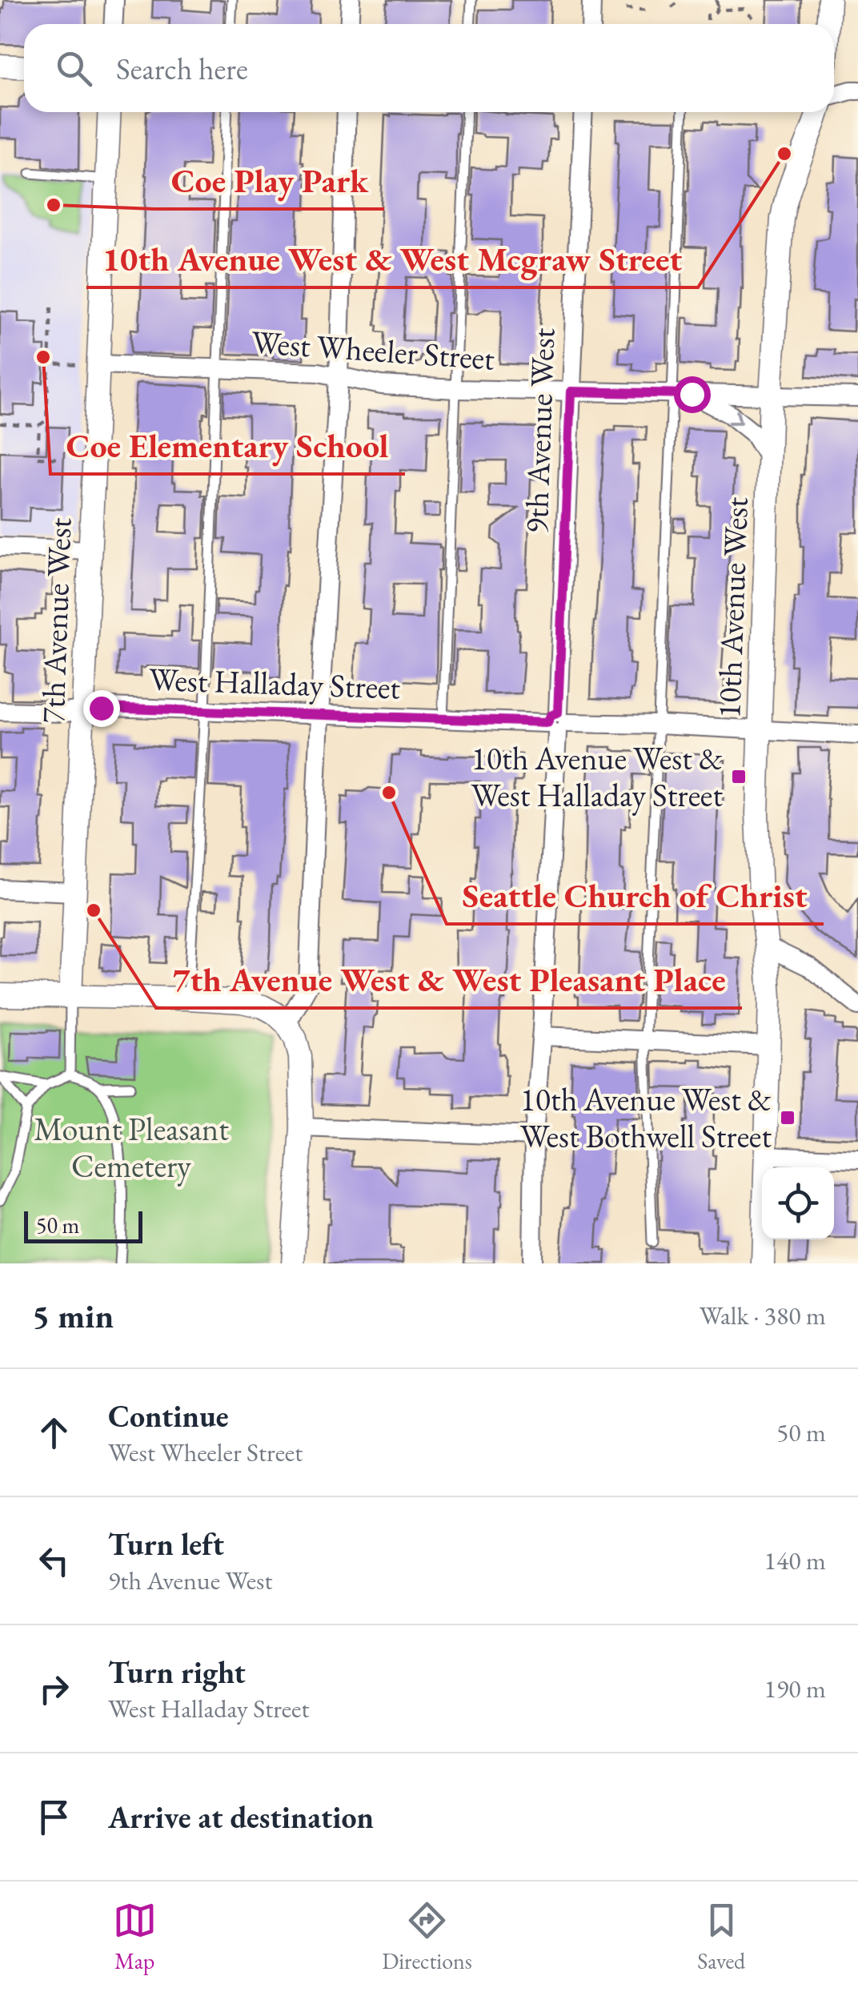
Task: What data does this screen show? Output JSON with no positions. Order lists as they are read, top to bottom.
{
  "streets": {
    "street": [
      "West Wheeler Street",
      "9th Avenue West",
      "10th Avenue West",
      "7th Avenue West",
      "West Halladay Street"
    ]
  },
  "crossings": [
    ["West Wheeler Street", "9th Avenue West"],
    ["West Wheeler Street", "10th Avenue West"],
    ["West Wheeler Street", "7th Avenue West"],
    ["9th Avenue West", "West Halladay Street"],
    ["10th Avenue West", "West Halladay Street"],
    ["7th Avenue West", "West Halladay Street"]
  ],
  "parks": ["Mount Pleasant Cemetery"],
  "places": {
    "other": [
      "10th Avenue West & West Mcgraw Street",
      "Coe Play Park",
      "Coe Elementary School",
      "Seattle Church of Christ",
      "7th Avenue West & West Pleasant Place"
    ],
    "transit": ["10th Avenue West & West Halladay Street", "10th Avenue West & West Bothwell Street"]
  },
  "scale_bar": "50 m",
  "page": {
    "search": "Search here",
    "scale": "50 m",
    "heading": ["5 min", "Walk · 380 m"],
    "list": [
      ["Continue", "West Wheeler Street", "50 m"],
      ["Turn left", "9th Avenue West", "140 m"],
      ["Turn right", "West Halladay Street", "190 m"],
      "Arrive at destination"
    ],
    "nav": ["Map", "Directions", "Saved"]
  }
}
